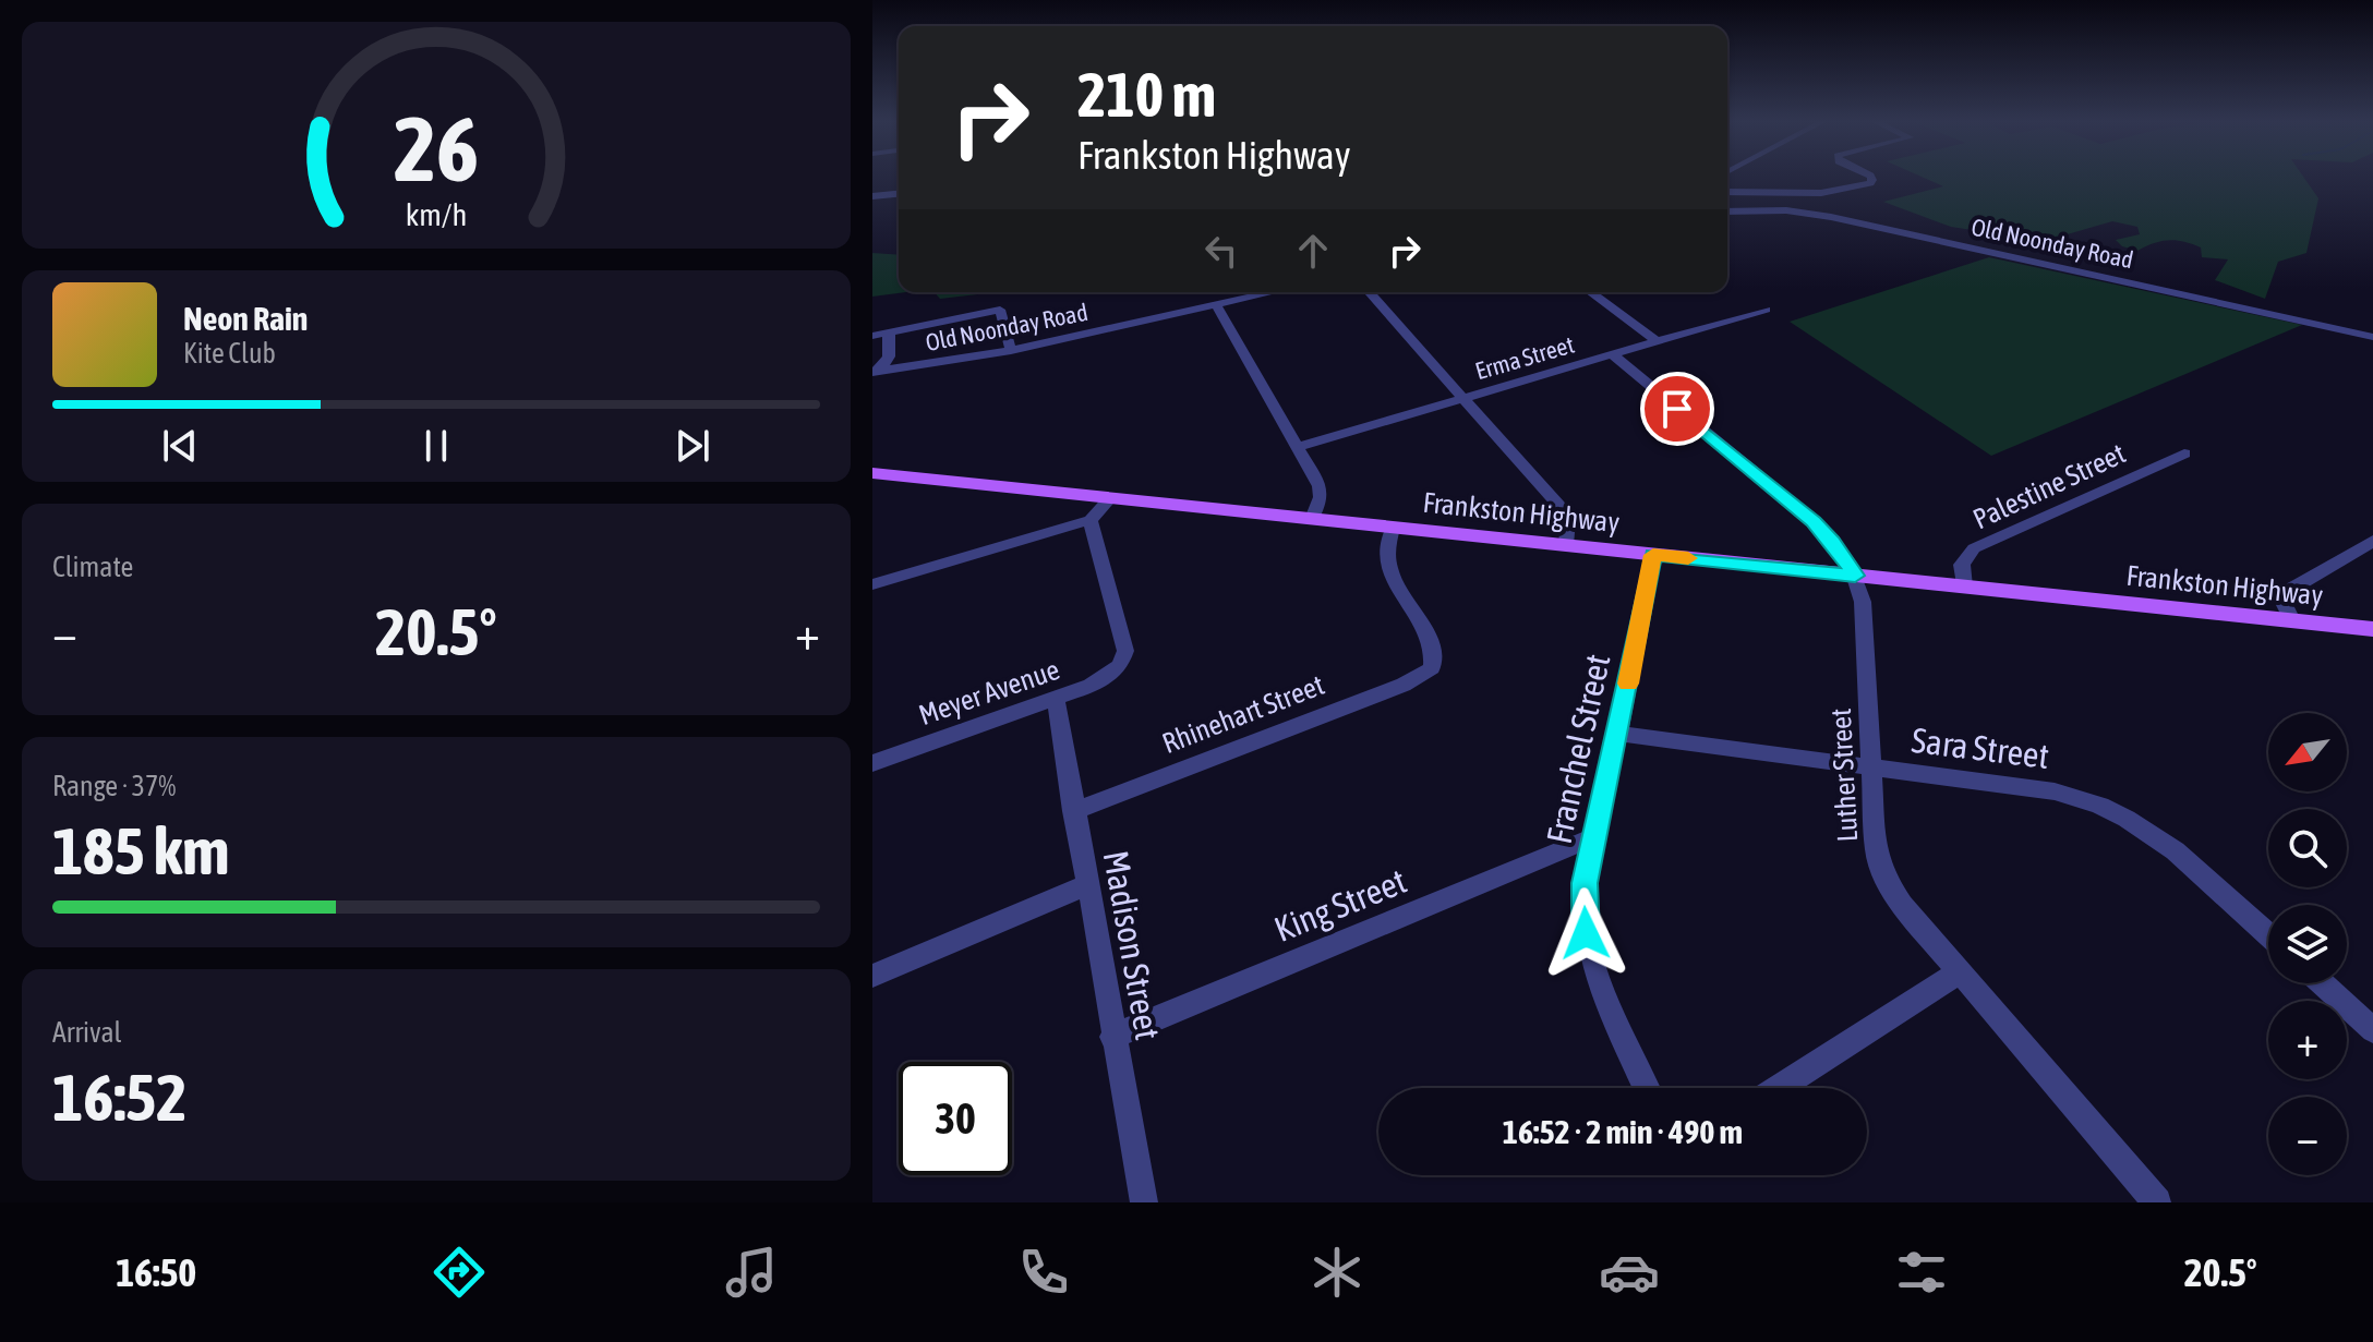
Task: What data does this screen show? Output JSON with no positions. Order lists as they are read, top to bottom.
{
  "streets": {
    "main road": ["Frankston Highway"],
    "street": [
      "Old Noonday Road",
      "Erma Street",
      "Palestine Street",
      "Meyer Avenue",
      "Rhinehart Street",
      "Sara Street",
      "Franchel Street",
      "Luther Street",
      "King Street",
      "Madison Street"
    ]
  },
  "crossings": [
    ["Erma Street", "Luther Street"],
    ["Palestine Street", "Frankston Highway"],
    ["Frankston Highway", "Rhinehart Street"],
    ["Frankston Highway", "Franchel Street"],
    ["Frankston Highway", "Luther Street"],
    ["Meyer Avenue", "Madison Street"],
    ["Rhinehart Street", "Madison Street"],
    ["Sara Street", "Franchel Street"],
    ["Sara Street", "Luther Street"],
    ["Franchel Street", "King Street"],
    ["King Street", "Madison Street"]
  ],
  "north": "bottom left",
  "page": {
    "turn": ["210 m", "Frankston Highway"],
    "song": ["Neon Rain", "Kite Club"],
    "tile": [
      "Climate",
      ["Range · 37%", "185 km"],
      ["Arrival", "16:52"]
    ],
    "heat": ["−", "20.5°", "+"],
    "map_buttons": ["+", "−"],
    "limit": "30",
    "trip": "16:52 · 2 min · 490 m",
    "tabs": ["16:50", "20.5°"],
    "gauge": ["26", "km/h"]
  }
}
